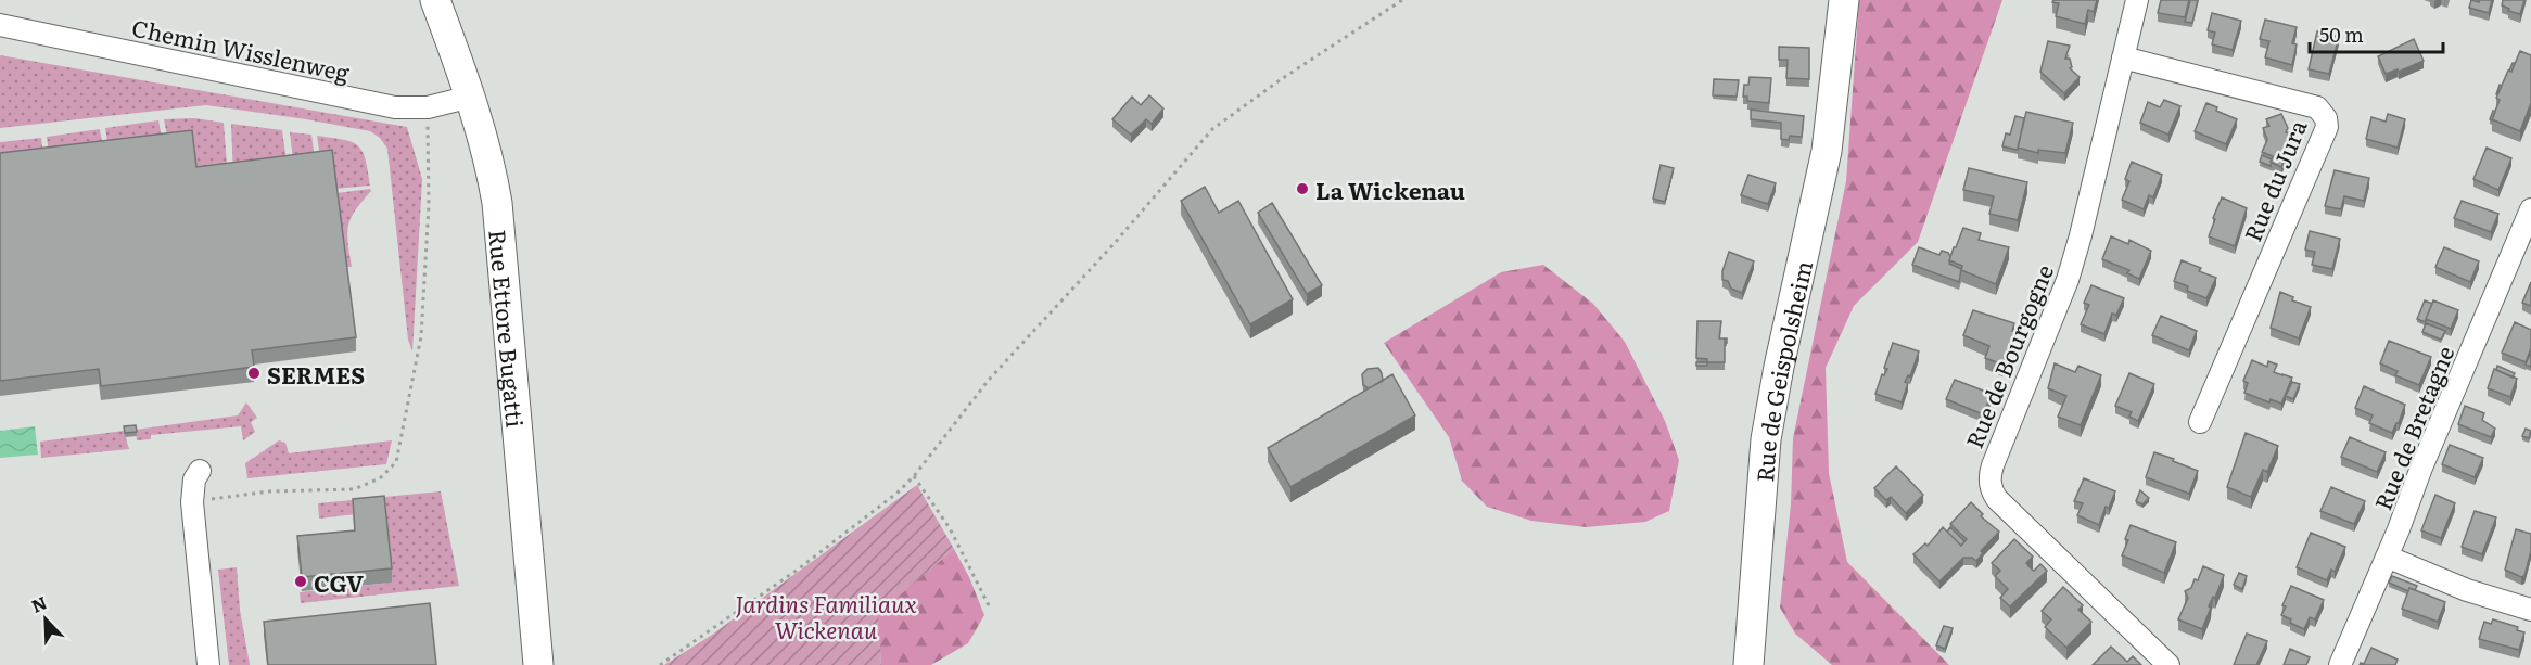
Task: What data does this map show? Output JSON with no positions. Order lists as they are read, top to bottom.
{
  "streets": {
    "main road": ["Rue Ettore Bugatti", "Rue de Geispolsheim"],
    "street": [
      "Chemin Wisslenweg",
      "Rue du Jura",
      "Rue de Bourgogne",
      "Rue de Bretagne"
    ]
  },
  "crossings": [
    ["Chemin Wisslenweg", "Rue Ettore Bugatti"],
    ["Rue du Jura", "Rue de Bourgogne"]
  ],
  "parks": ["Jardins Familiaux Wickenau"],
  "places": ["La Wickenau", "SERMES", "CGV"],
  "scale_bar": "50 m",
  "north": "top left"
}
